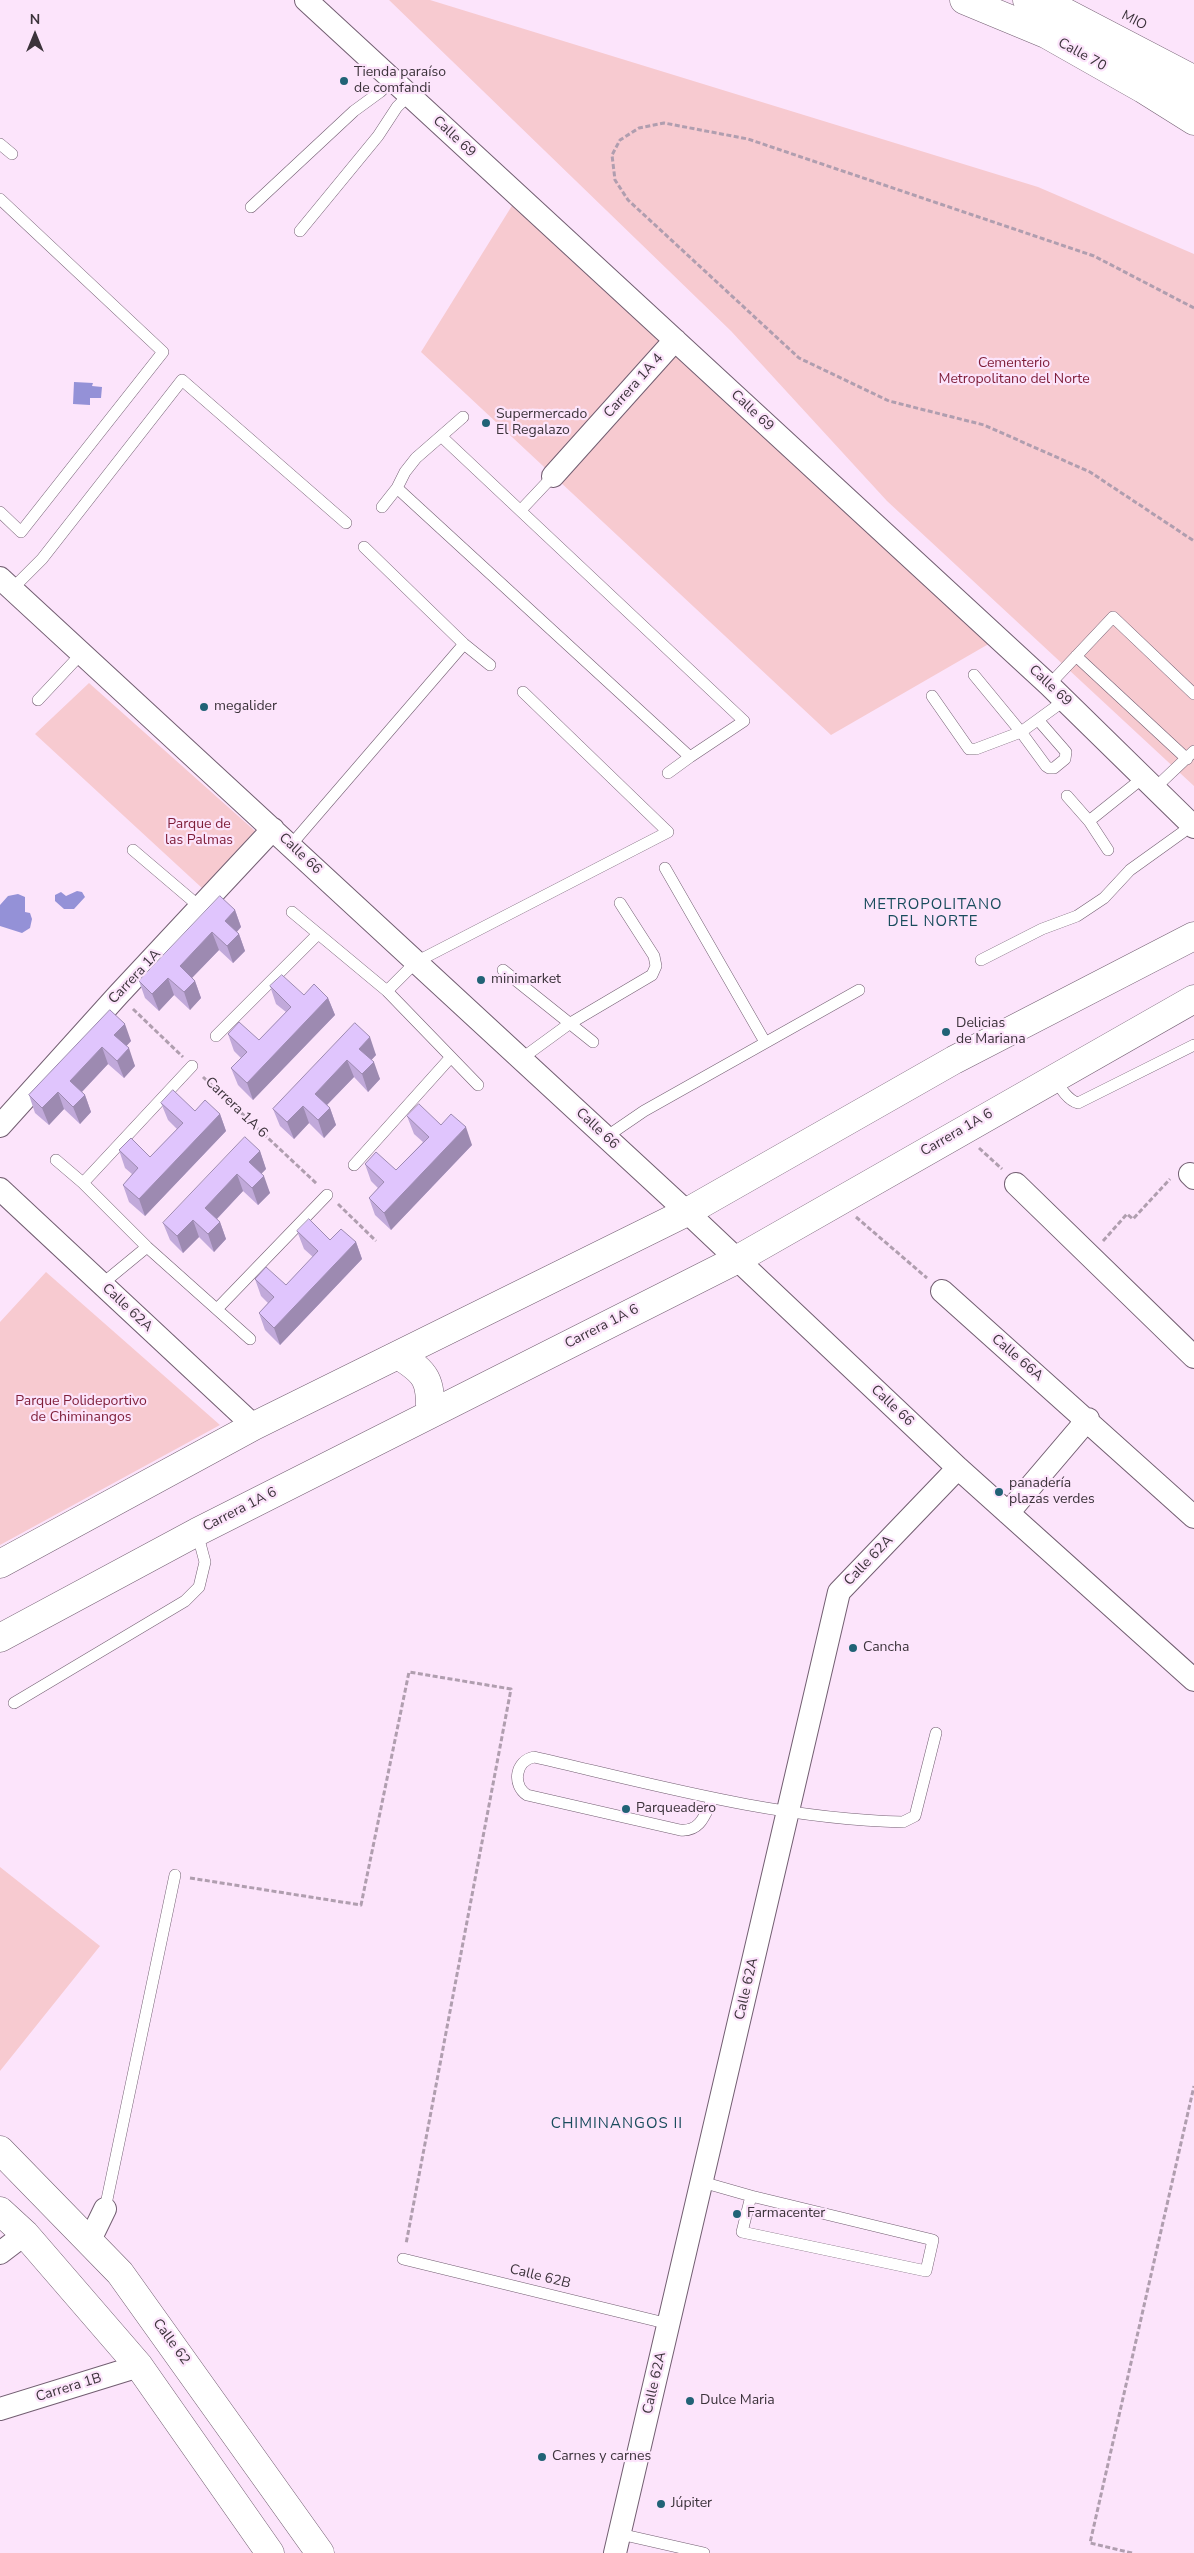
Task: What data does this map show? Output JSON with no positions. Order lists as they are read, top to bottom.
{
  "streets": {
    "main road": ["Calle 70", "Carrera 1A 6", "Calle 62"],
    "street": [
      "Calle 69",
      "Carrera 1A 4",
      "Calle 66",
      "Carrera 1A",
      "Calle 62A",
      "Calle 66A",
      "Carrera 1B"
    ],
    "lane": ["MIO", "Calle 62B"]
  },
  "crossings": [
    ["Calle 69", "Carrera 1A 4"],
    ["Calle 66", "Carrera 1A"],
    ["Calle 66", "Carrera 1A 6"],
    ["Calle 66", "Calle 62A"],
    ["Carrera 1A", "Carrera 1A 6"],
    ["Calle 62A", "Calle 62B"]
  ],
  "districts": ["METROPOLITANO DEL NORTE", "CHIMINANGOS II"],
  "parks": ["Cementerio Metropolitano del Norte", "Parque de las Palmas", "Parque Polideportivo de Chiminangos"],
  "places": [
    "Tienda paraíso de comfandi",
    "Supermercado El Regalazo",
    "megalider",
    "minimarket",
    "Delicias de Mariana",
    "panadería plazas verdes",
    "Cancha",
    "Parqueadero",
    "Farmacenter",
    "Dulce Maria",
    "Carnes y carnes",
    "Júpiter"
  ],
  "north": "top"
}
